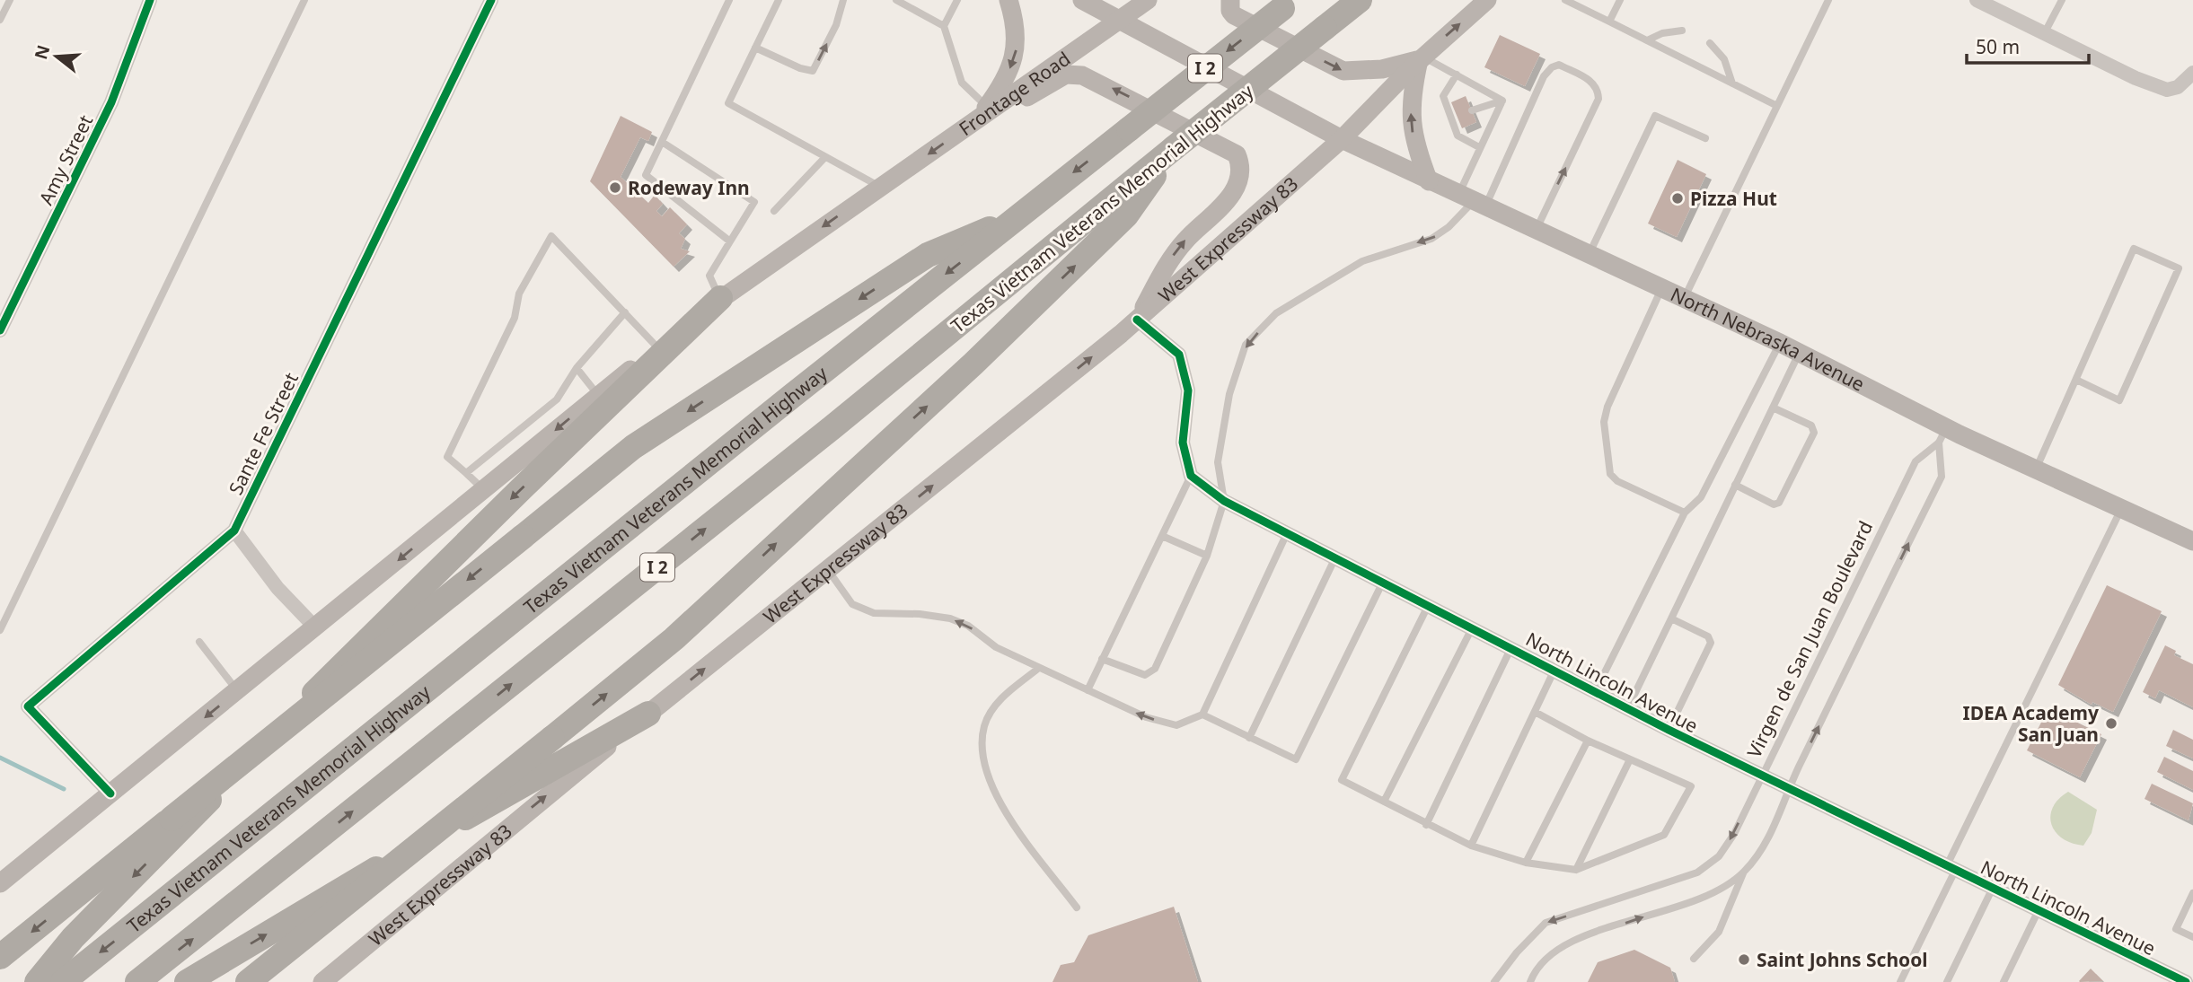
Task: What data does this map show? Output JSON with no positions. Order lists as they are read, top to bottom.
{
  "streets": {
    "highway": ["I 2", "Texas Vietnam Veterans Memorial Highway"],
    "main road": ["Frontage Road", "West Expressway 83", "North Nebraska Avenue"],
    "street": ["Amy Street", "Sante Fe Street", "North Lincoln Avenue"],
    "lane": ["Virgen de San Juan Boulevard"]
  },
  "crossings": [
    ["Frontage Road", "North Nebraska Avenue"],
    ["West Expressway 83", "North Nebraska Avenue"],
    ["North Nebraska Avenue", "Virgen de San Juan Boulevard"],
    ["Virgen de San Juan Boulevard", "North Lincoln Avenue"]
  ],
  "one_way": ["Frontage Road", "West Expressway 83"],
  "places": [
    "Rodeway Inn",
    "Pizza Hut",
    "IDEA Academy San Juan",
    "Saint Johns School"
  ],
  "scale_bar": "50 m",
  "north": "left"
}
